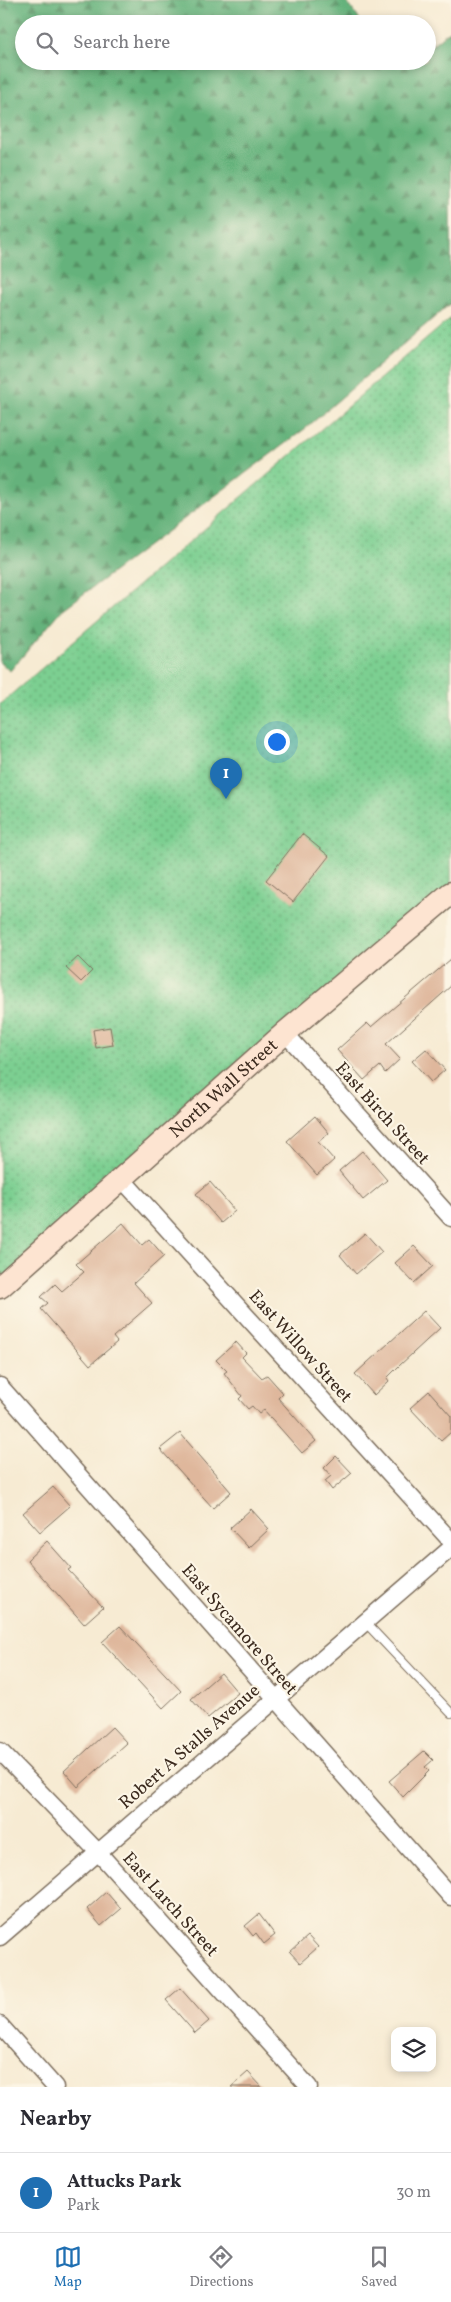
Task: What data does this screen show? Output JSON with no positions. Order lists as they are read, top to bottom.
{
  "streets": {
    "street": [
      "North Wall Street",
      "East Birch Street",
      "East Willow Street",
      "East Sycamore Street",
      "Robert A Stalls Avenue",
      "East Larch Street"
    ]
  },
  "crossings": [
    ["North Wall Street", "East Birch Street"],
    ["North Wall Street", "East Willow Street"],
    ["East Sycamore Street", "Robert A Stalls Avenue"],
    ["Robert A Stalls Avenue", "East Larch Street"]
  ],
  "page": {
    "search": "Search here",
    "pins": "1",
    "heading": "Nearby",
    "list": [
      {
        "mark": "1",
        "name": "Attucks Park",
        "note": "Park",
        "value": "30 m"
      }
    ],
    "nav": ["Map", "Directions", "Saved"]
  }
}
